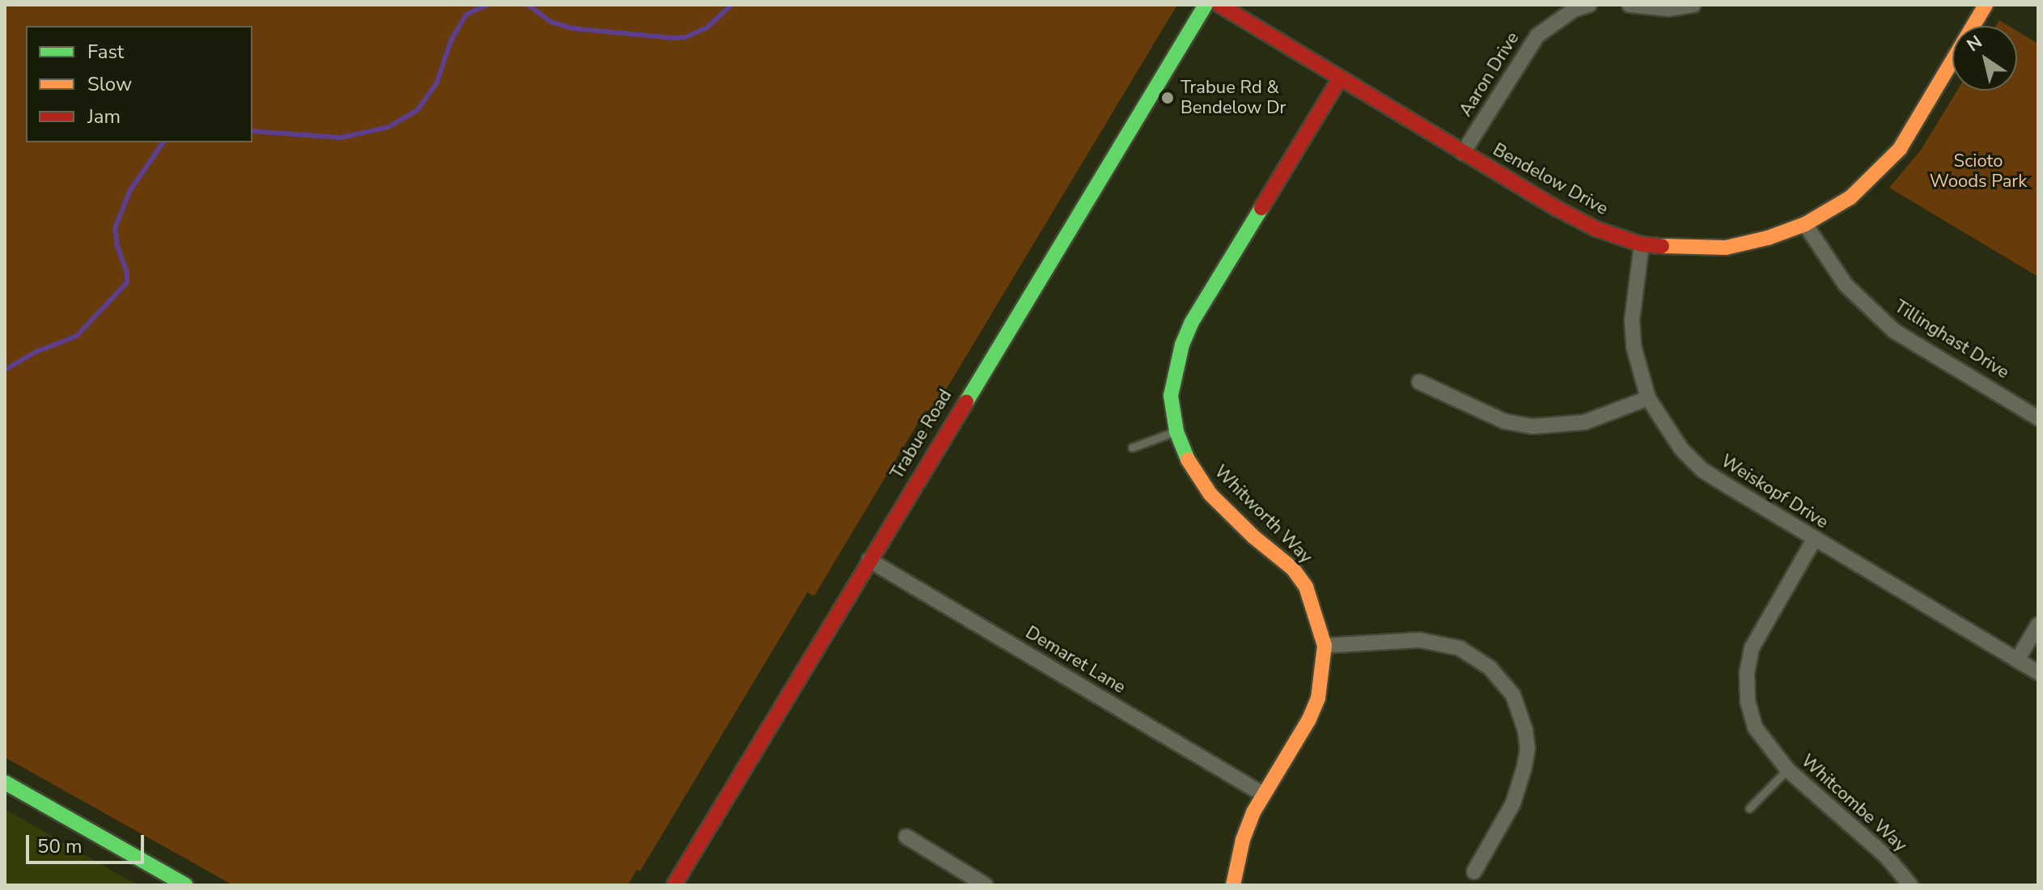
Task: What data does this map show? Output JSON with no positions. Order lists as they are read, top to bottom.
{
  "streets": {
    "street": [
      "Aaron Drive",
      "Bendelow Drive",
      "Tillinghast Drive",
      "Trabue Road",
      "Weiskopf Drive",
      "Whitworth Way",
      "Demaret Lane",
      "Whitcombe Way"
    ]
  },
  "crossings": [
    ["Aaron Drive", "Bendelow Drive"],
    ["Bendelow Drive", "Tillinghast Drive"],
    ["Bendelow Drive", "Weiskopf Drive"],
    ["Bendelow Drive", "Whitworth Way"],
    ["Trabue Road", "Demaret Lane"],
    ["Weiskopf Drive", "Whitcombe Way"],
    ["Whitworth Way", "Demaret Lane"]
  ],
  "parks": ["Scioto Woods Park"],
  "places": ["Trabue Rd & Bendelow Dr"],
  "legend": ["Fast", "Slow", "Jam"],
  "scale_bar": "50 m",
  "north": "top left"
}
